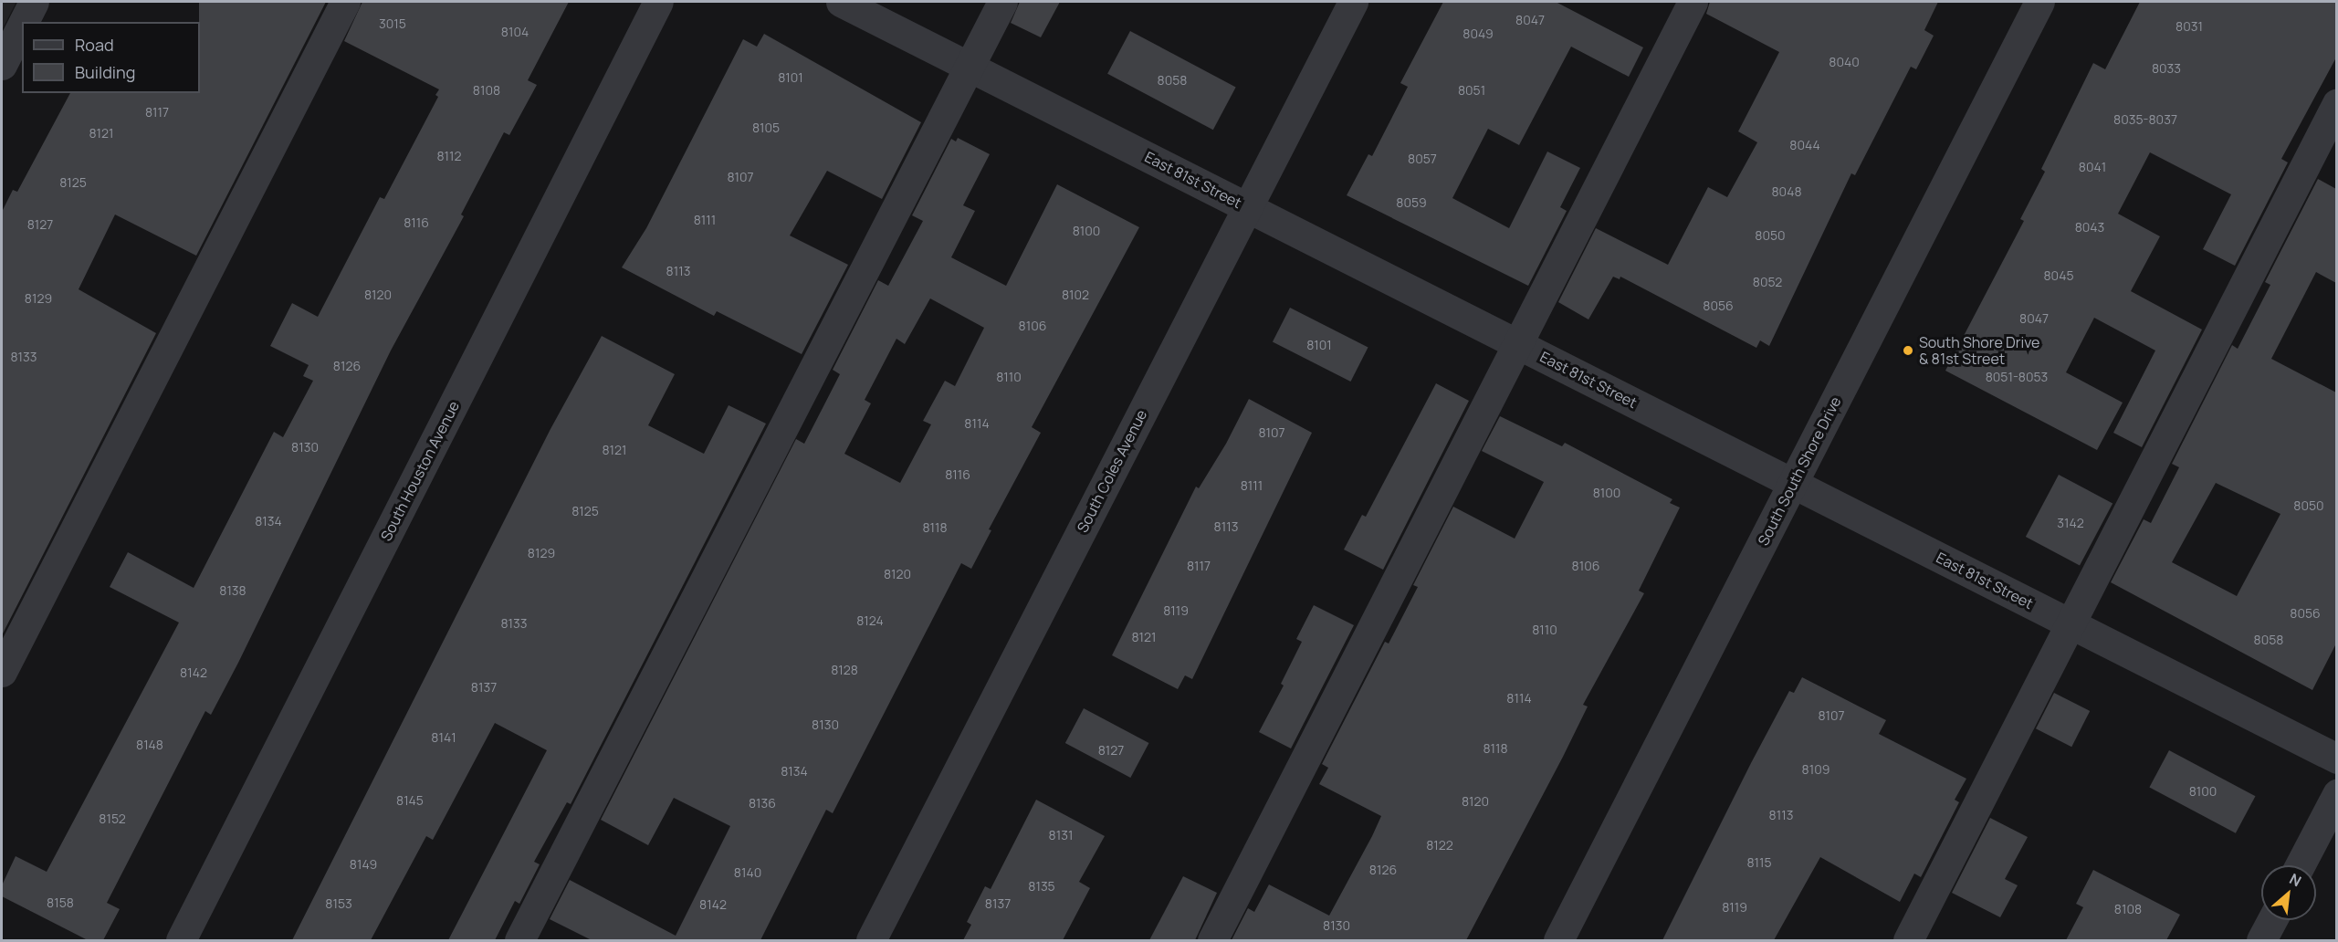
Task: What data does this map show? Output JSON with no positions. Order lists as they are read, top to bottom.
{
  "streets": {
    "street": [
      "East 81st Street",
      "South Houston Avenue",
      "South Coles Avenue",
      "South South Shore Drive"
    ]
  },
  "crossings": [
    ["East 81st Street", "South Coles Avenue"],
    ["East 81st Street", "South South Shore Drive"]
  ],
  "places": ["South Shore Drive & 81st Street"],
  "house_numbers": [
    "8047",
    "3015",
    "8031",
    "8104",
    "8049",
    "8040",
    "8033",
    "8101",
    "8058",
    "8108",
    "8051",
    "8117",
    "8035-8037",
    "8105",
    "8121",
    "8044",
    "8112",
    "8057",
    "8041",
    "8107",
    "8125",
    "8048",
    "8059",
    "8111",
    "8116",
    "8127",
    "8043",
    "8100",
    "8050",
    "8113",
    "8045",
    "8052",
    "8120",
    "8102",
    "8129",
    "8056",
    "8047",
    "8106",
    "8101",
    "8133",
    "8126",
    "8110",
    "8051-8053",
    "8114",
    "8107",
    "8130",
    "8121",
    "8116",
    "8111",
    "8100",
    "8050",
    "8125",
    "8134",
    "3142",
    "8113",
    "8118",
    "8129",
    "8117",
    "8106",
    "8120",
    "8138",
    "8119",
    "8056",
    "8124",
    "8133",
    "8110",
    "8121",
    "8058",
    "8128",
    "8142",
    "8137",
    "8114",
    "8107",
    "8130",
    "8141",
    "8148",
    "8118",
    "8127",
    "8109",
    "8134",
    "8100",
    "8145",
    "8120",
    "8136",
    "8113",
    "8152",
    "8131",
    "8122",
    "8115",
    "8149",
    "8126",
    "8140",
    "8135",
    "8158",
    "8153",
    "8137",
    "8142",
    "8119",
    "8108",
    "8130"
  ],
  "legend": ["Road", "Building"],
  "north": "top right"
}
